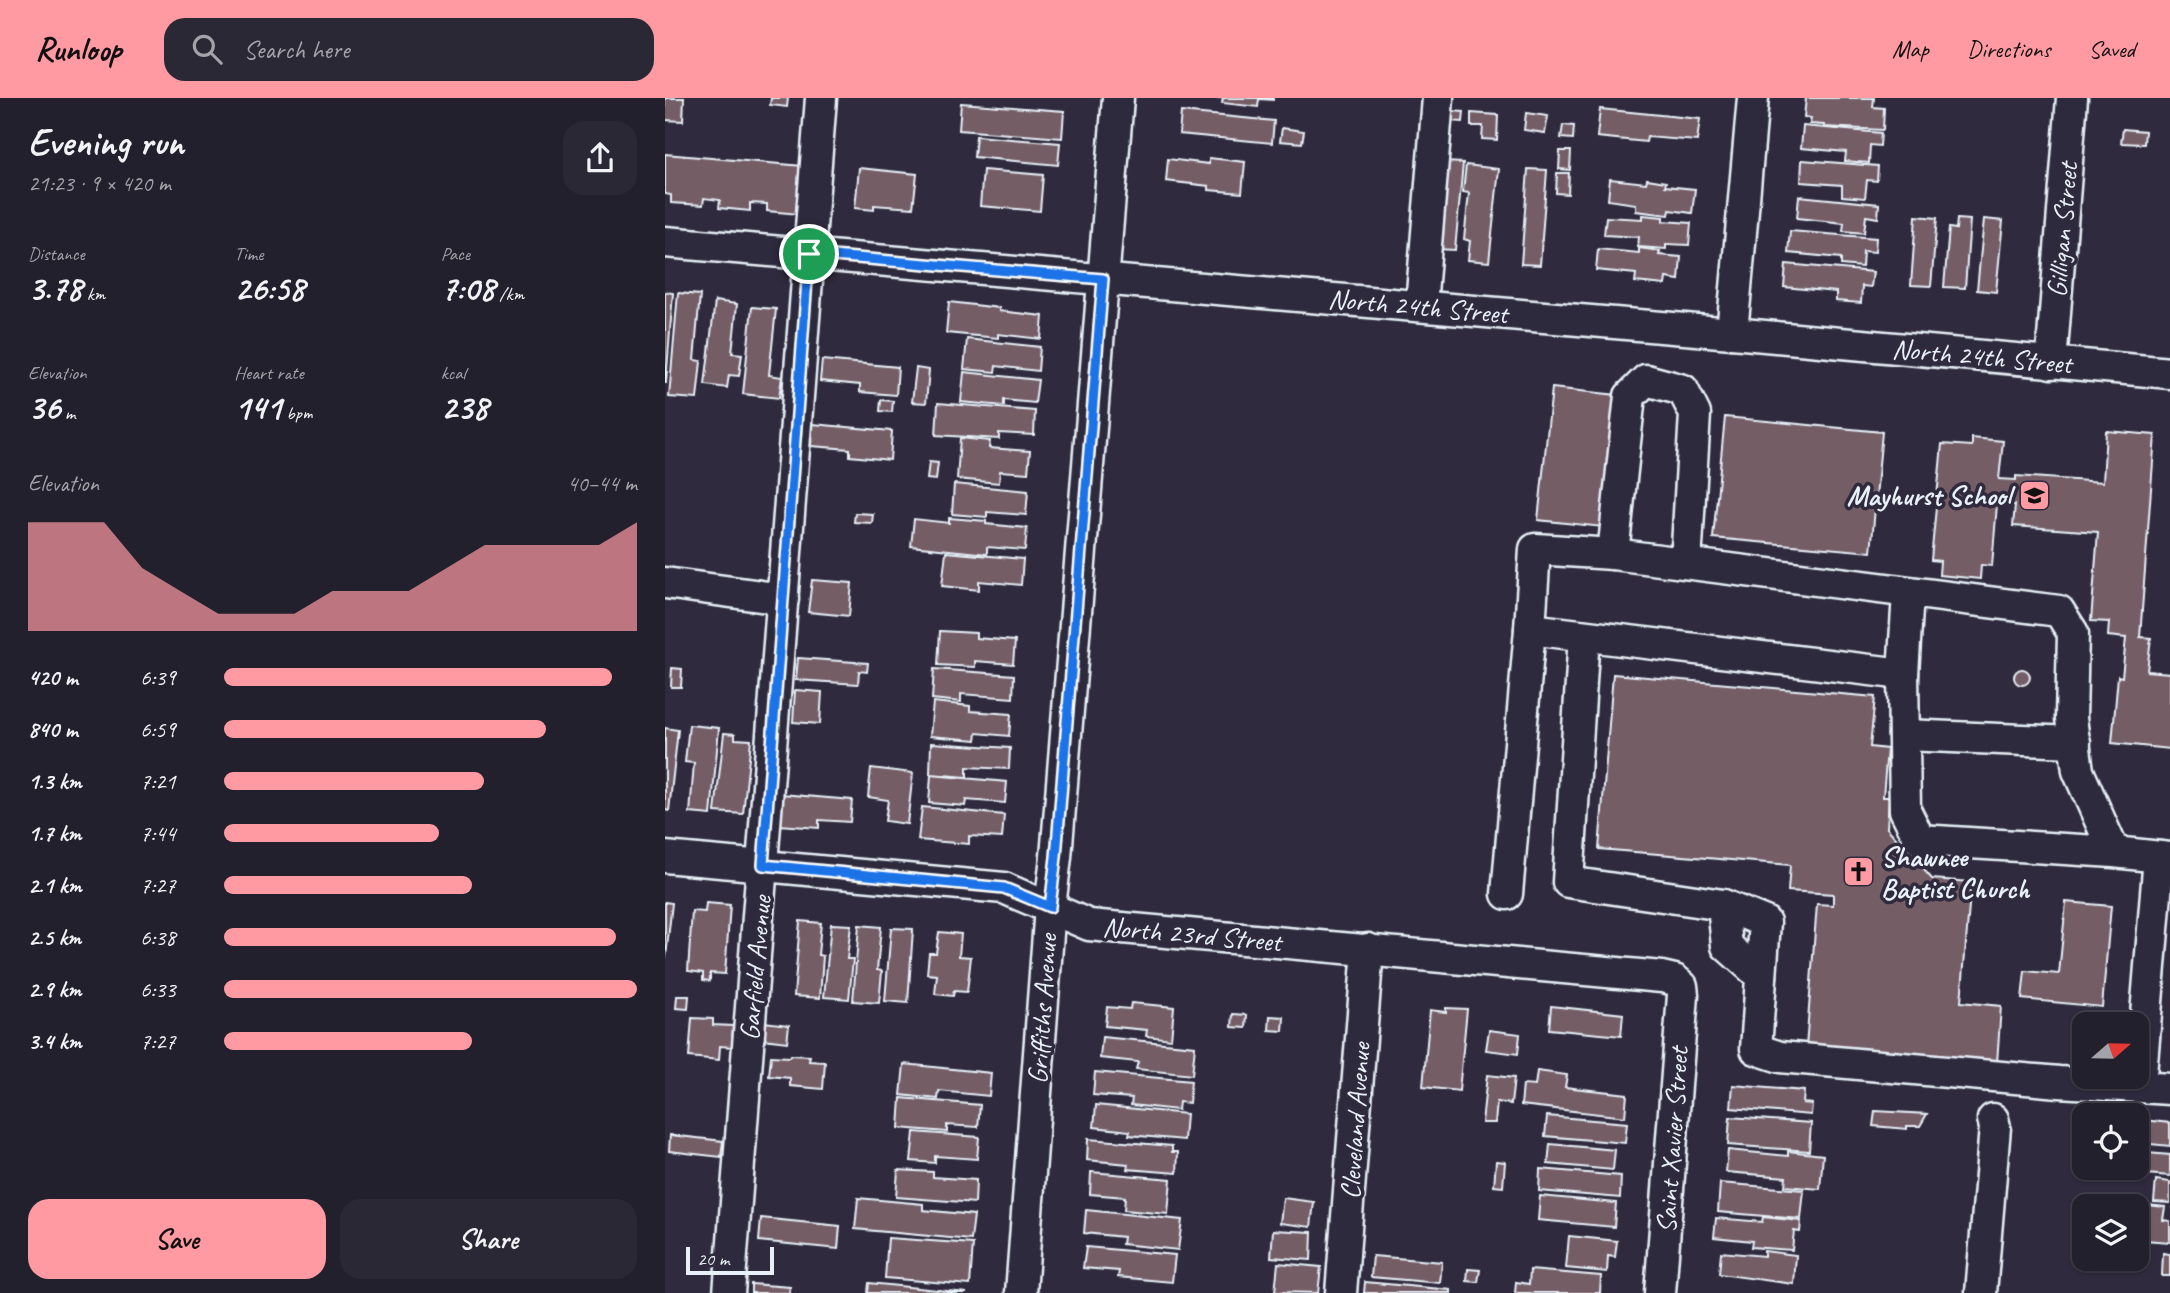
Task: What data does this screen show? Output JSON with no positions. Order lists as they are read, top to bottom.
{
  "streets": {
    "street": [
      "Gilligan Street",
      "North 24th Street",
      "North 23rd Street",
      "Garfield Avenue",
      "Griffiths Avenue",
      "Cleveland Avenue",
      "Saint Xavier Street"
    ]
  },
  "crossings": [
    ["Gilligan Street", "North 24th Street"],
    ["North 24th Street", "Garfield Avenue"],
    ["North 24th Street", "Griffiths Avenue"],
    ["North 23rd Street", "Garfield Avenue"],
    ["North 23rd Street", "Griffiths Avenue"],
    ["North 23rd Street", "Cleveland Avenue"],
    ["North 23rd Street", "Saint Xavier Street"]
  ],
  "places": {
    "school or university": ["Mayhurst School"],
    "church": ["Shawnee Baptist Church"]
  },
  "scale_bar": "20 m",
  "north": "right",
  "page": {
    "header": "Runloop",
    "search": "Search here",
    "nav": ["Map", "Directions", "Saved"],
    "heading": ["Evening run", "21:23 · 9 × 420 m"],
    "stats": [
      ["Distance", "3.78 km"],
      ["Time", "26:58"],
      ["Pace", "7:08 /km"],
      ["Elevation", "36 m"],
      ["Heart rate", "141 bpm"],
      ["kcal", "238"]
    ],
    "chart": ["Elevation", "40–44 m"],
    "list": [
      {
        "name": "420 m",
        "note": "6:39"
      },
      {
        "name": "840 m",
        "note": "6:59"
      },
      {
        "name": "1.3 km",
        "note": "7:21"
      },
      {
        "name": "1.7 km",
        "note": "7:44"
      },
      {
        "name": "2.1 km",
        "note": "7:27"
      },
      {
        "name": "2.5 km",
        "note": "6:38"
      },
      {
        "name": "2.9 km",
        "note": "6:33"
      },
      {
        "name": "3.4 km",
        "note": "7:27"
      }
    ],
    "buttons": ["Save", "Share"],
    "scale": "20 m"
  }
}
